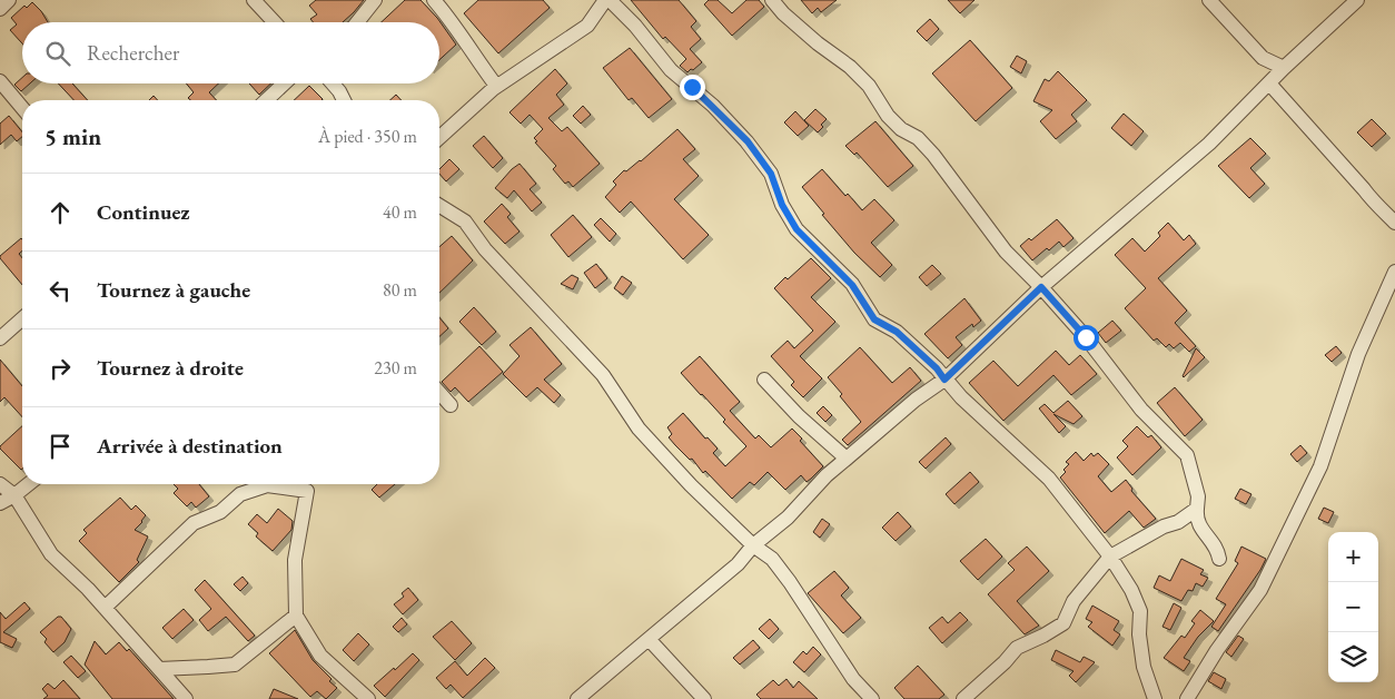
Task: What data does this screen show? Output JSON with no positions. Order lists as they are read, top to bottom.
{
  "page": {
    "search": "Rechercher",
    "heading": ["5 min", "À pied · 350 m"],
    "list": [
      ["Continuez", "40 m"],
      ["Tournez à gauche", "80 m"],
      ["Tournez à droite", "230 m"],
      "Arrivée à destination"
    ],
    "map_buttons": ["+", "−"]
  }
}
